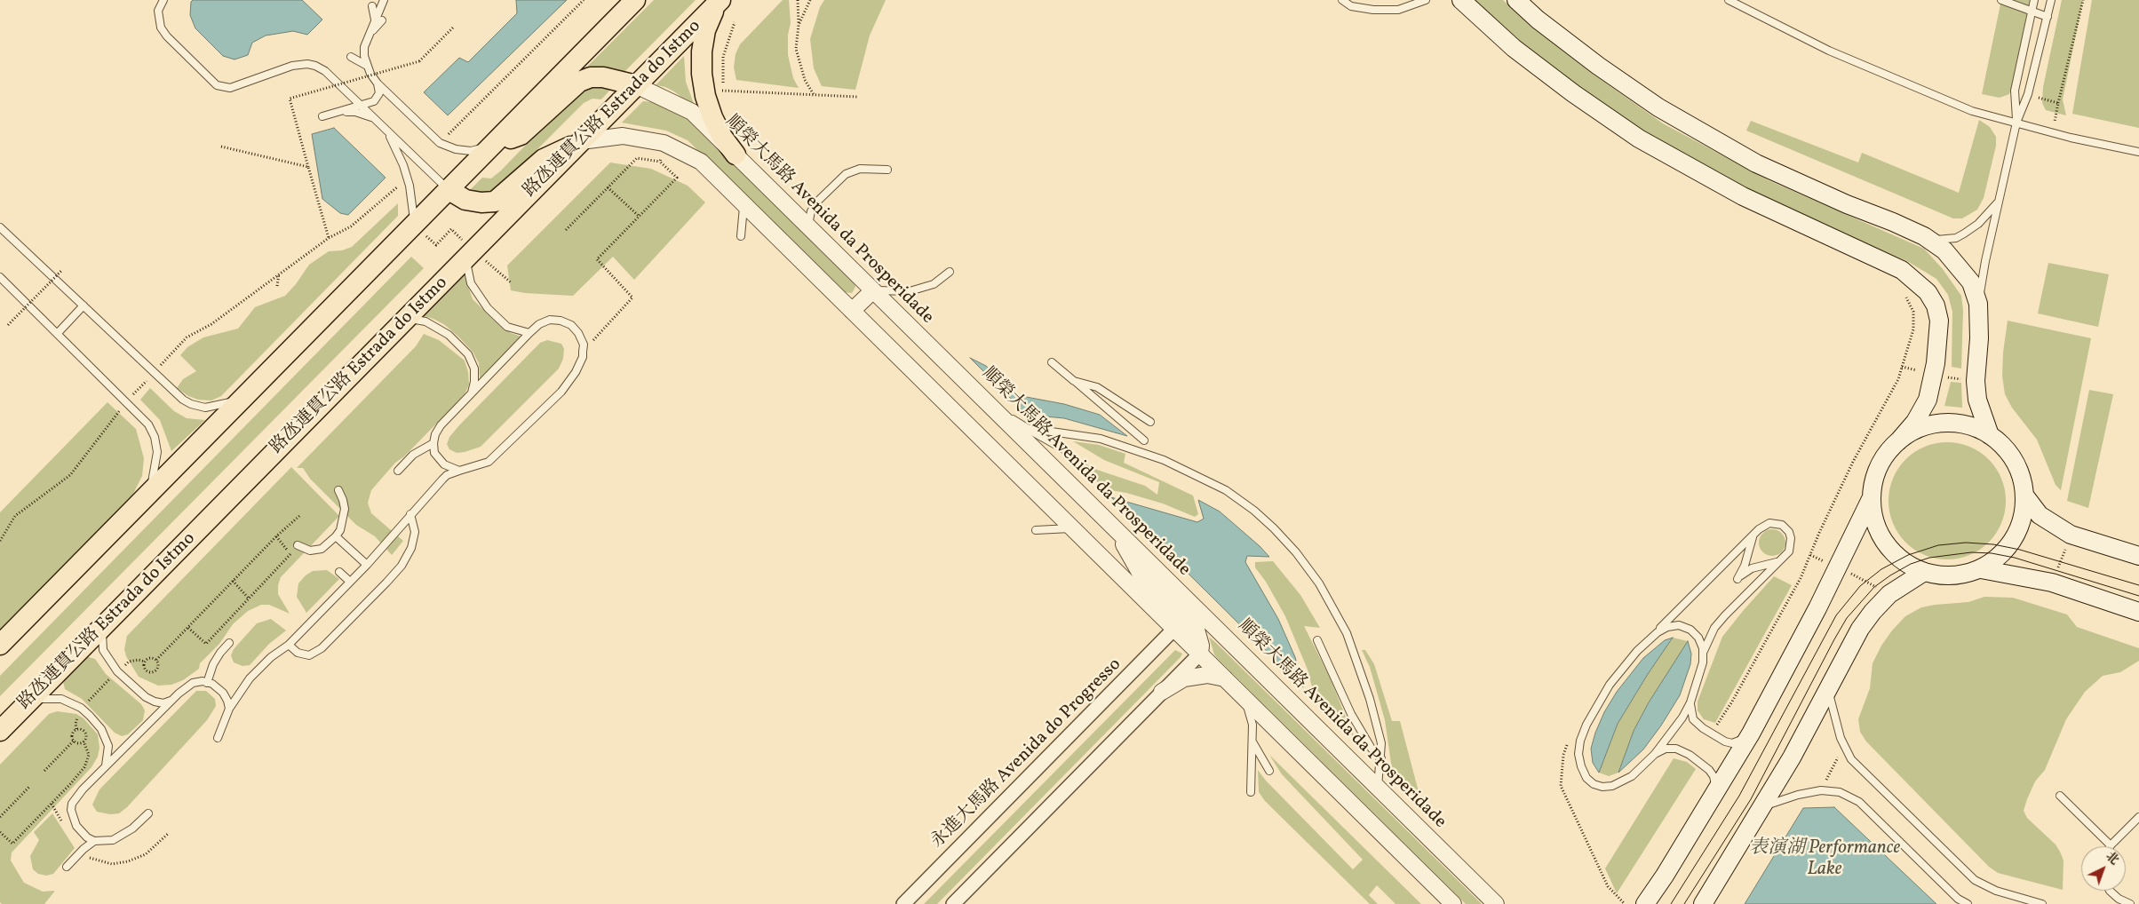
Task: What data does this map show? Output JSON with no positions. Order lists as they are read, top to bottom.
{
  "streets": {
    "main road": ["路氹連貫公路 Estrada do Istmo"],
    "street": ["順榮大馬路 Avenida da Prosperidade", "永進大馬路 Avenida do Progresso"]
  },
  "crossings": [
    ["路氹連貫公路 Estrada do Istmo", "順榮大馬路 Avenida da Prosperidade"]
  ],
  "water": ["表演湖 Performance Lake"],
  "north": "top right"
}
